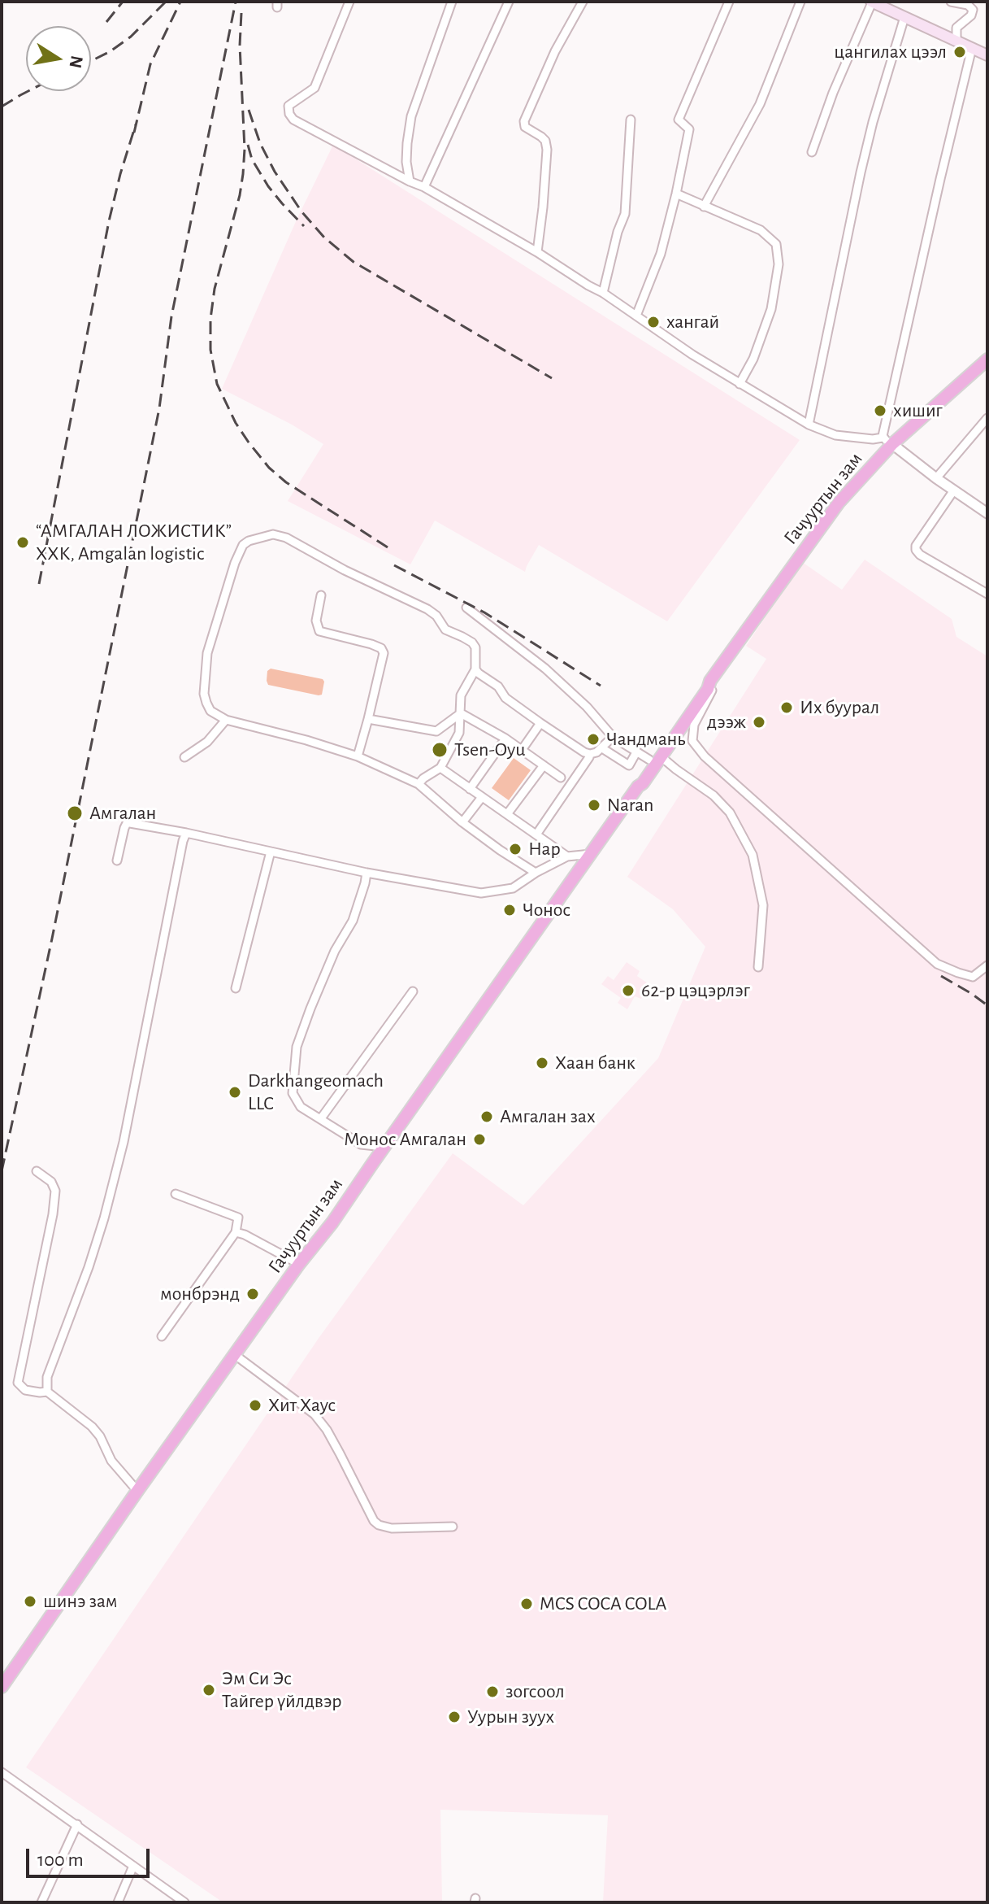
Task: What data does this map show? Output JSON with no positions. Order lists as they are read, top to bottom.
{
  "streets": {
    "highway": ["Гачууртын зам"]
  },
  "places": [
    "цангилах цээл",
    "хангай",
    "хишиг",
    "“АМГАЛАН ЛОЖИСТИК” ХХК, Amgalan logistic",
    "Их буурал",
    "дээж",
    "Чандмань",
    "Tsen-Oyu",
    "Naran",
    "Амгалан",
    "Нар",
    "Чонос",
    "62-р цэцэрлэг",
    "Хаан банк",
    "Darkhangeomach LLC",
    "Амгалан зах",
    "Монос Амгалан",
    "монбрэнд",
    "Хит Хаус",
    "шинэ зам",
    "MCS COCA COLA",
    "Эм Си Эс Тайгер үйлдвэр",
    "зогсоол",
    "Уурын зуух"
  ],
  "scale_bar": "100 m",
  "north": "right"
}
